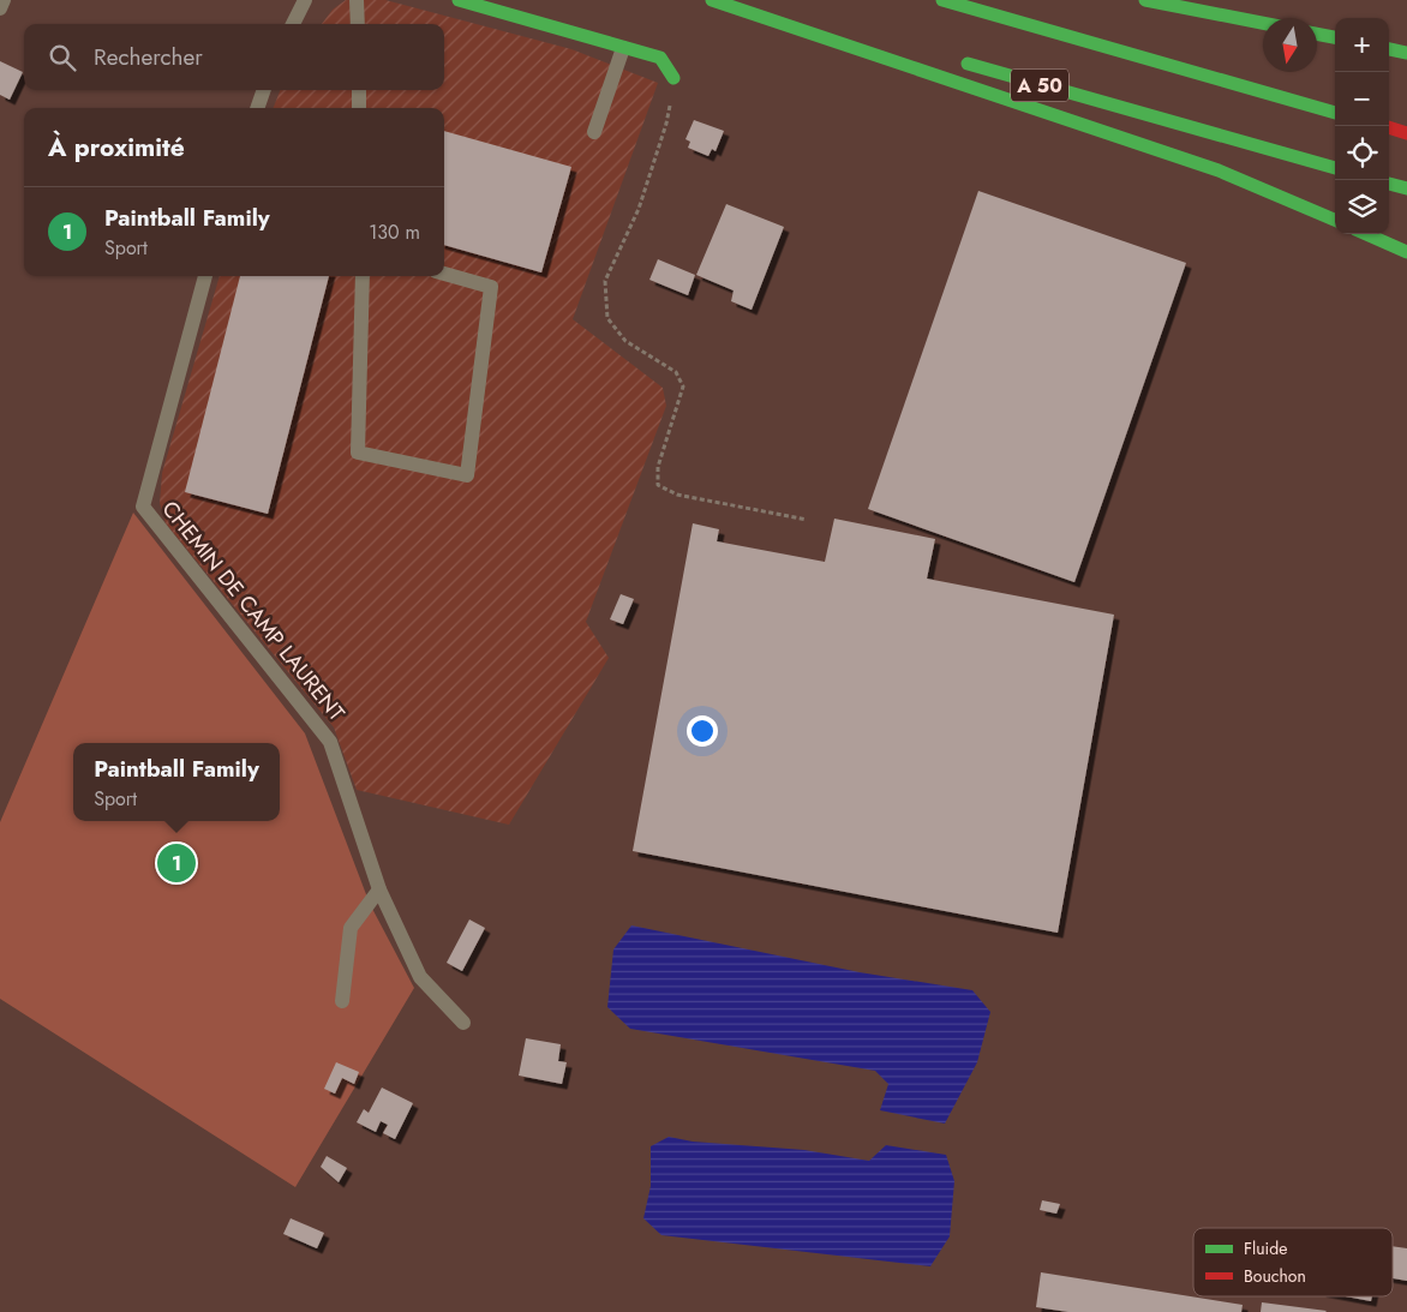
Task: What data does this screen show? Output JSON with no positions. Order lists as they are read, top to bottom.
{
  "streets": {
    "main road": ["A 50"],
    "lane": ["CHEMIN DE CAMP LAURENT"]
  },
  "legend": ["Fluide", "Bouchon"],
  "north": "bottom",
  "page": {
    "map_buttons": ["+", "−"],
    "search": "Rechercher",
    "heading": "À proximité",
    "list": [
      {
        "mark": "1",
        "name": "Paintball Family",
        "note": "Sport",
        "value": "130 m"
      }
    ],
    "popup": ["Paintball Family", "Sport"],
    "pins": "1"
  }
}
